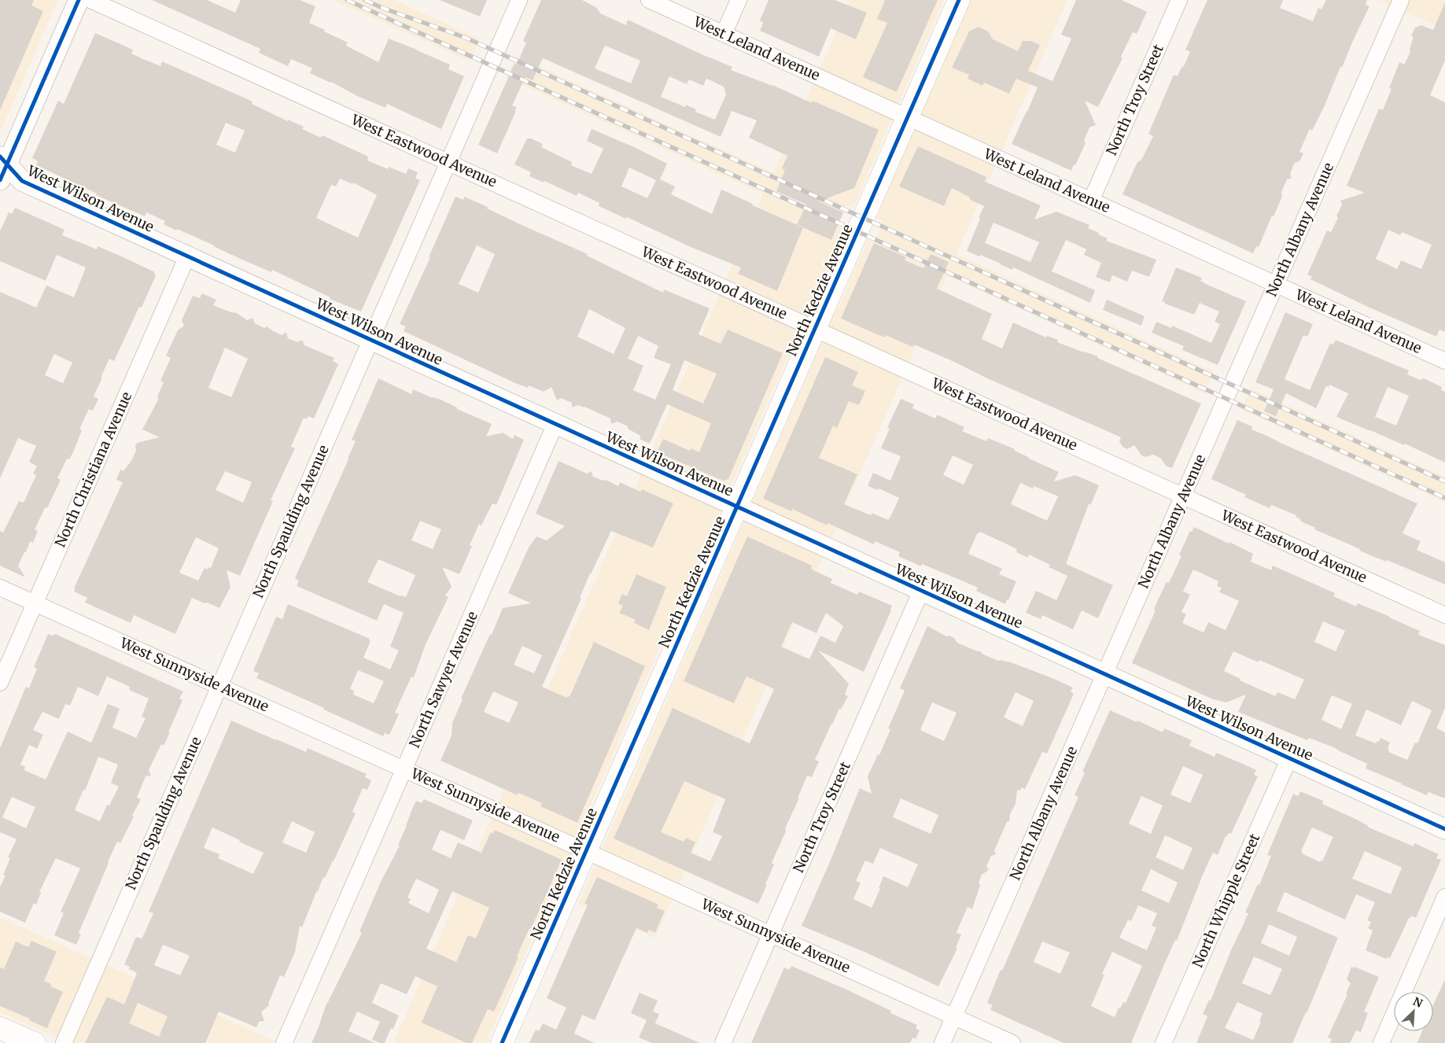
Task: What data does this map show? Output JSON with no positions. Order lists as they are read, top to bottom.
{
  "streets": {
    "main road": ["North Kedzie Avenue"],
    "street": [
      "West Leland Avenue",
      "North Troy Street",
      "West Eastwood Avenue",
      "West Wilson Avenue",
      "North Albany Avenue",
      "North Christiana Avenue",
      "North Spaulding Avenue",
      "West Sunnyside Avenue",
      "North Sawyer Avenue",
      "North Whipple Street"
    ]
  },
  "crossings": [
    ["West Leland Avenue", "North Troy Street"],
    ["West Leland Avenue", "North Albany Avenue"],
    ["West Leland Avenue", "North Kedzie Avenue"],
    ["North Troy Street", "West Wilson Avenue"],
    ["North Troy Street", "West Sunnyside Avenue"],
    ["West Eastwood Avenue", "North Albany Avenue"],
    ["West Eastwood Avenue", "North Kedzie Avenue"],
    ["West Eastwood Avenue", "North Spaulding Avenue"],
    ["West Wilson Avenue", "North Albany Avenue"],
    ["West Wilson Avenue", "North Kedzie Avenue"],
    ["West Wilson Avenue", "North Christiana Avenue"],
    ["West Wilson Avenue", "North Spaulding Avenue"],
    ["West Wilson Avenue", "North Sawyer Avenue"],
    ["West Wilson Avenue", "North Whipple Street"],
    ["North Albany Avenue", "West Sunnyside Avenue"],
    ["North Kedzie Avenue", "West Sunnyside Avenue"],
    ["North Christiana Avenue", "West Sunnyside Avenue"],
    ["North Spaulding Avenue", "West Sunnyside Avenue"],
    ["West Sunnyside Avenue", "North Sawyer Avenue"]
  ],
  "north": "top right"
}
